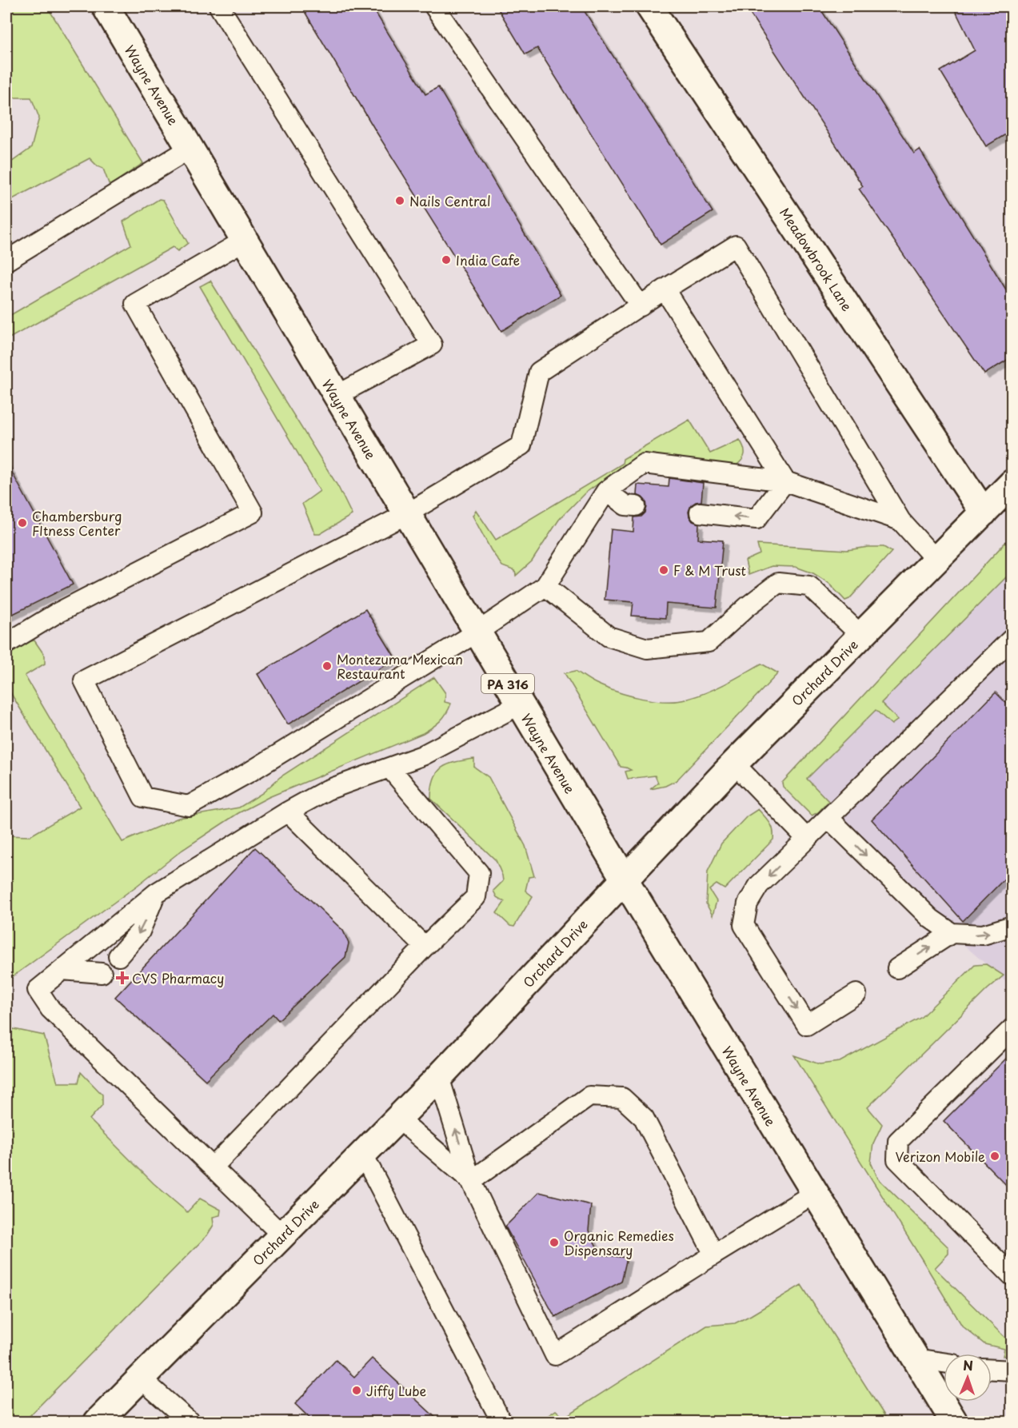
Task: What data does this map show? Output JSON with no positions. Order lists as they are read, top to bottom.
{
  "streets": {
    "street": [
      "Wayne Avenue",
      "Meadowbrook Lane",
      "Orchard Drive",
      "PA 316"
    ]
  },
  "crossings": [
    ["Wayne Avenue", "Orchard Drive"],
    ["Meadowbrook Lane", "Orchard Drive"]
  ],
  "places": {
    "other": [
      "Nails Central",
      "India Cafe",
      "Chambersburg FItness Center",
      "F & M Trust",
      "Montezuma Mexican Restaurant",
      "Verizon Mobile",
      "Organic Remedies Dispensary",
      "Jiffy Lube"
    ],
    "health": ["CVS Pharmacy"]
  },
  "north": "top"
}
